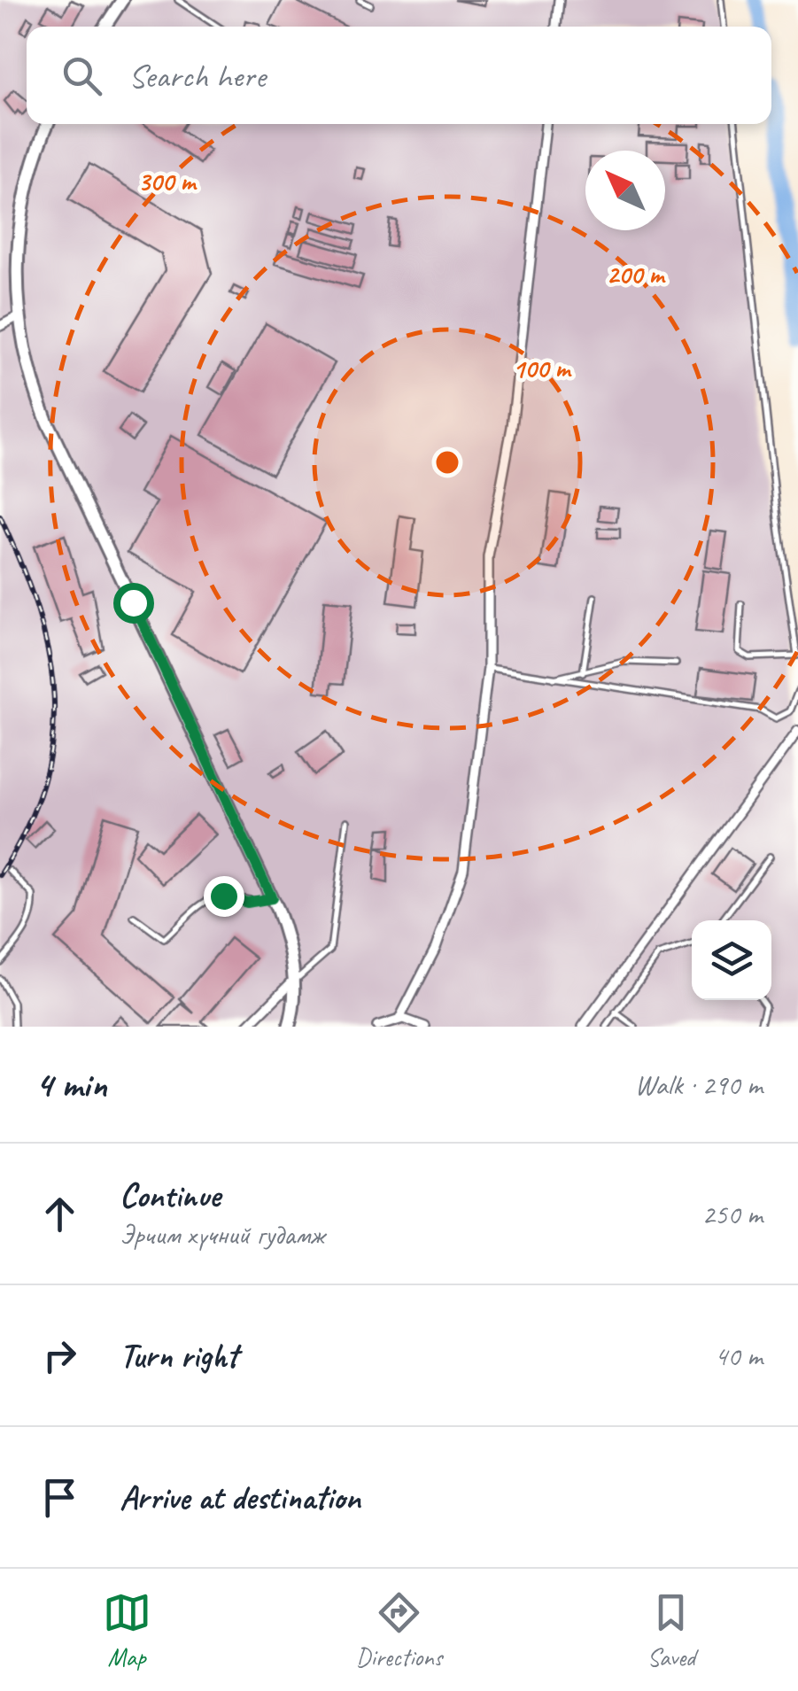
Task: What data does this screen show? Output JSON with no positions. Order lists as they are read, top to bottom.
{
  "north": "top left",
  "page": {
    "search": "Search here",
    "heading": ["4 min", "Walk · 290 m"],
    "list": [
      ["Continue", "Эрчим хүчний гудамж", "250 m"],
      ["Turn right", "40 m"],
      "Arrive at destination"
    ],
    "nav": ["Map", "Directions", "Saved"]
  },
  "rings": ["300 m", "200 m", "100 m"]
}
